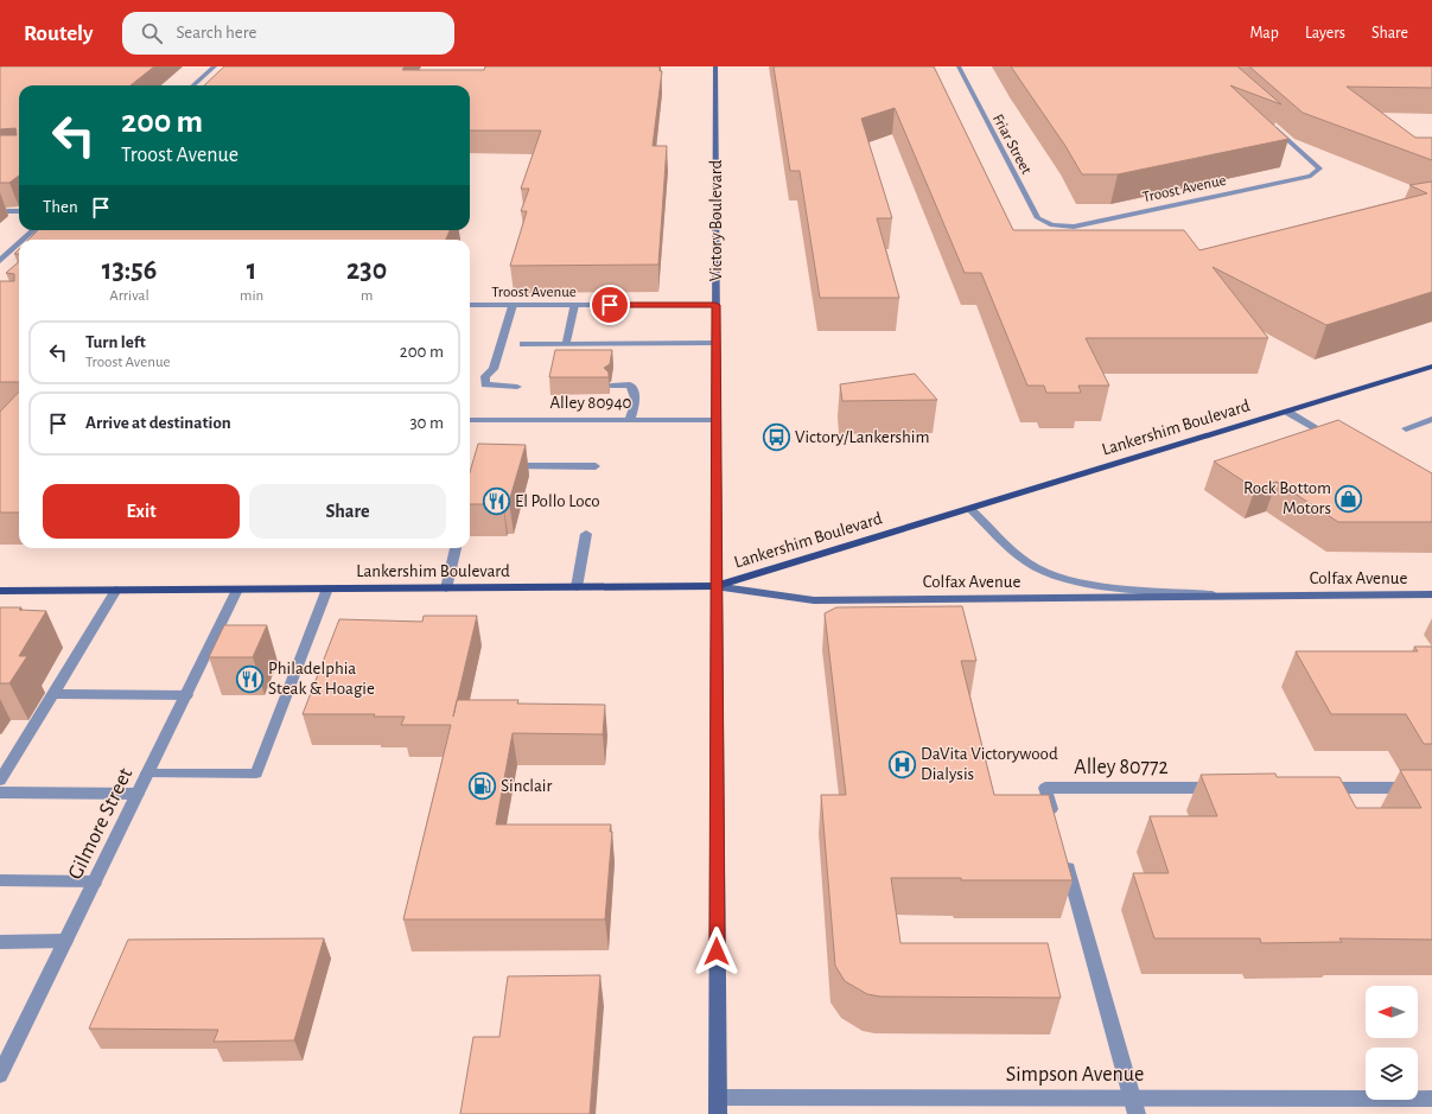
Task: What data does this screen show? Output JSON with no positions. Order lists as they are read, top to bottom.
{
  "streets": {
    "main road": ["Victory Boulevard", "Lankershim Boulevard", "Colfax Avenue"],
    "street": [
      "Friar Street",
      "Troost Avenue",
      "Alley 80940",
      "Alley 80772",
      "Gilmore Street",
      "Simpson Avenue"
    ]
  },
  "crossings": [
    ["Friar Street", "Troost Avenue"],
    ["Troost Avenue", "Victory Boulevard"],
    ["Victory Boulevard", "Alley 80940"],
    ["Victory Boulevard", "Lankershim Boulevard"],
    ["Victory Boulevard", "Colfax Avenue"],
    ["Victory Boulevard", "Simpson Avenue"],
    ["Lankershim Boulevard", "Colfax Avenue"],
    ["Lankershim Boulevard", "Gilmore Street"]
  ],
  "places": {
    "bus stop": ["Victory/Lankershim"],
    "shop": ["Rock Bottom Motors"],
    "restaurant": ["El Pollo Loco", "Philadelphia Steak & Hoagie"],
    "hospital": ["DaVita Victorywood Dialysis"],
    "fuel station": ["Sinclair"]
  },
  "north": "left",
  "page": {
    "header": "Routely",
    "search": "Search here",
    "nav": ["Map", "Layers", "Share"],
    "turn": ["200 m", "Troost Avenue"],
    "then": "Then",
    "eta": [
      "13:56",
      "Arrival",
      "1",
      "min",
      "230",
      "m"
    ],
    "list": [
      {
        "name": "Turn left",
        "note": "Troost Avenue",
        "value": "200 m"
      },
      {
        "name": "Arrive at destination",
        "value": "30 m"
      }
    ],
    "buttons": ["Exit", "Share"]
  }
}
